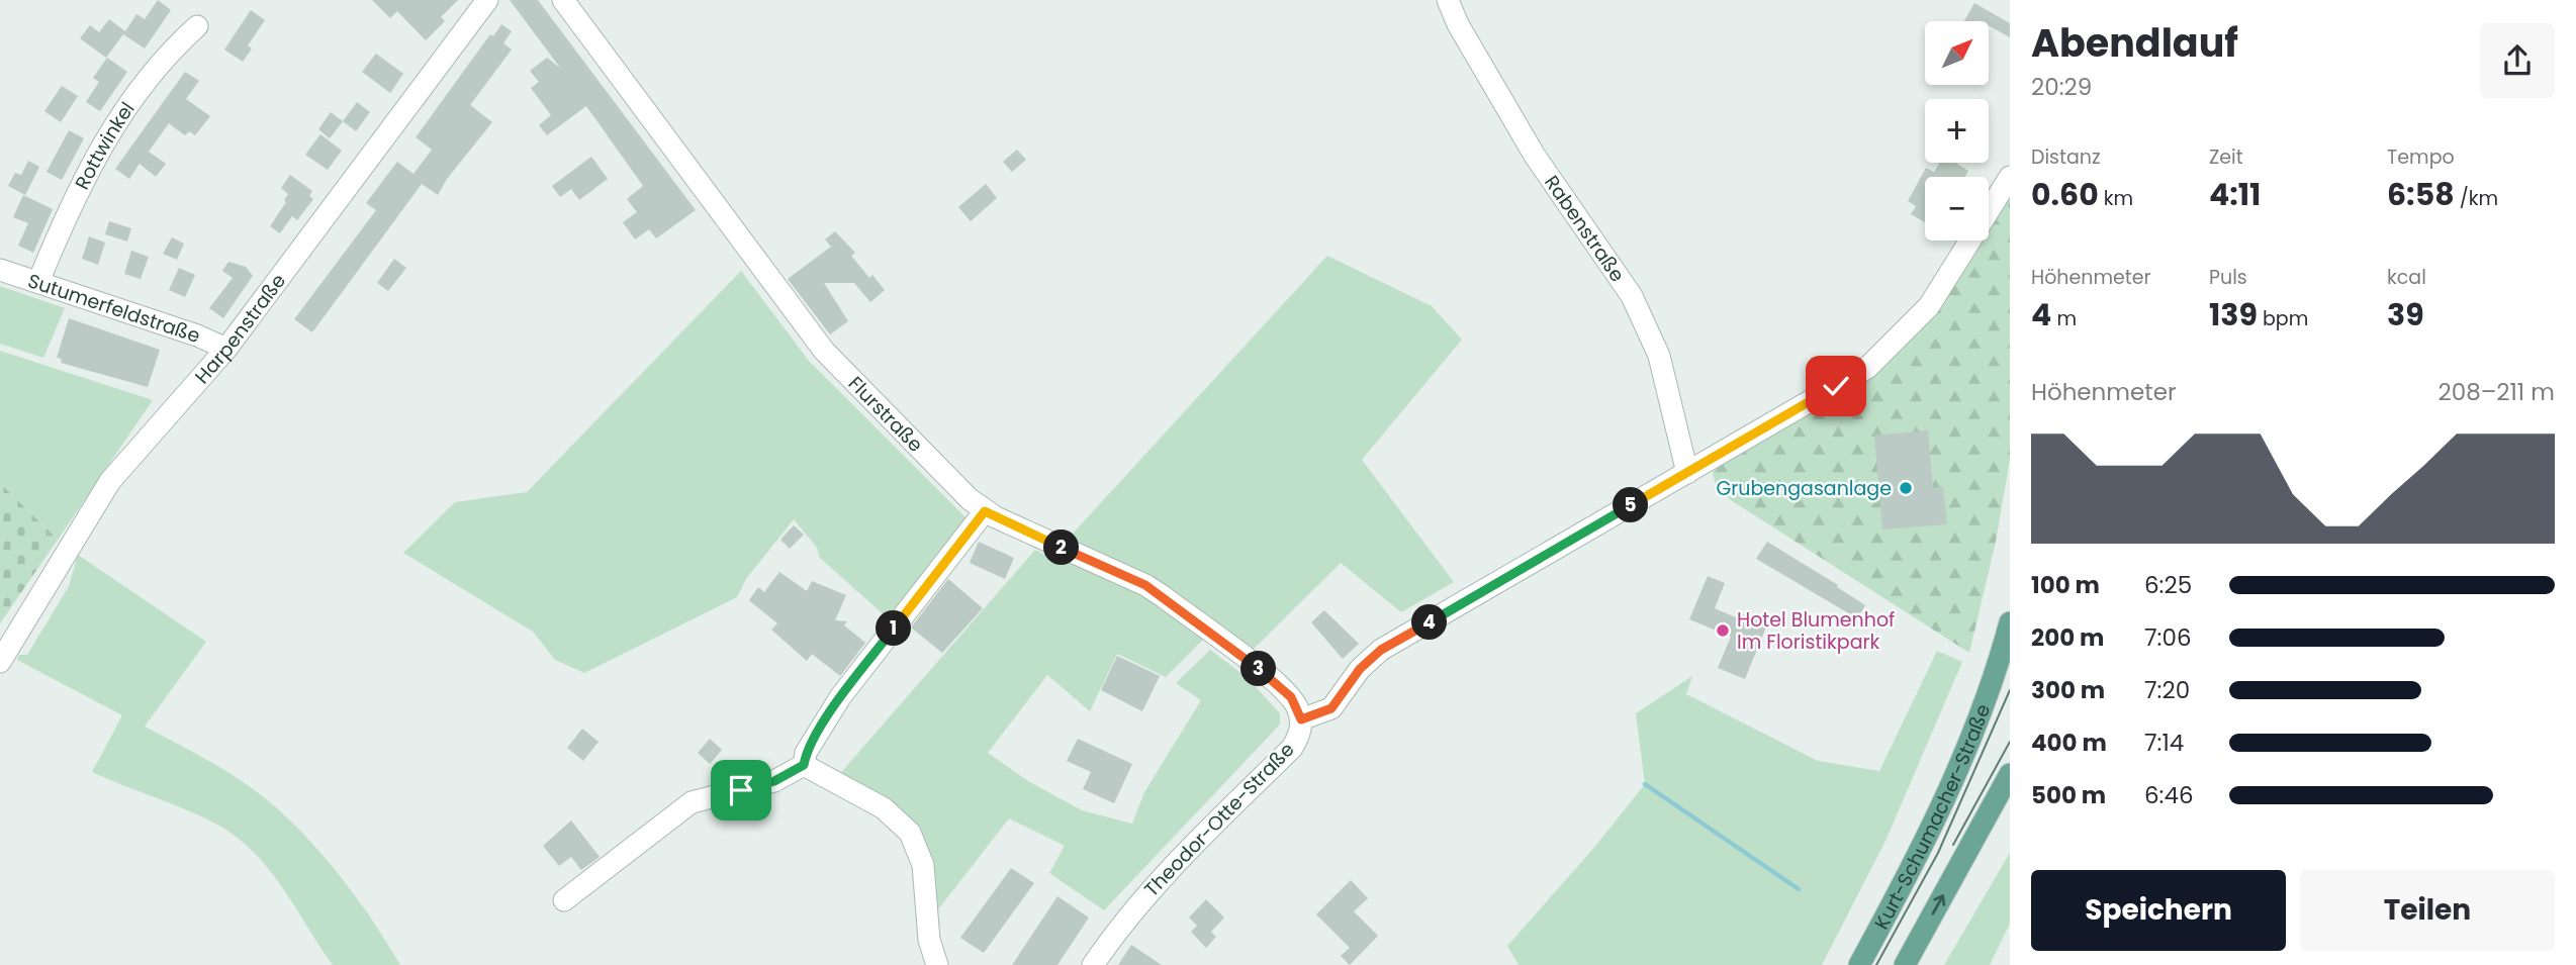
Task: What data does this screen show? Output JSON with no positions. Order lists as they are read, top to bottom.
{
  "streets": {
    "main road": ["Kurt-Schumacher-Straße"],
    "street": [
      "Rottwinkel",
      "Rabenstraße",
      "Sutumerfeldstraße",
      "Harpenstraße",
      "Flurstraße",
      "Theodor-Otte-Straße"
    ]
  },
  "crossings": [
    ["Rottwinkel", "Sutumerfeldstraße"],
    ["Rabenstraße", "Theodor-Otte-Straße"],
    ["Sutumerfeldstraße", "Harpenstraße"],
    ["Flurstraße", "Theodor-Otte-Straße"]
  ],
  "places": ["Grubengasanlage", "Hotel Blumenhof Im Floristikpark"],
  "north": "top right",
  "page": {
    "heading": ["Abendlauf", "20:29"],
    "map_buttons": ["+", "−"],
    "stats": [
      ["Distanz", "0.60 km"],
      ["Zeit", "4:11"],
      ["Tempo", "6:58 /km"],
      ["Höhenmeter", "4 m"],
      ["Puls", "139 bpm"],
      ["kcal", "39"]
    ],
    "chart": ["Höhenmeter", "208–211 m"],
    "pins": [
      "5",
      "2",
      "4",
      "1",
      "3"
    ],
    "list": [
      {
        "name": "100 m",
        "note": "6:25"
      },
      {
        "name": "200 m",
        "note": "7:06"
      },
      {
        "name": "300 m",
        "note": "7:20"
      },
      {
        "name": "400 m",
        "note": "7:14"
      },
      {
        "name": "500 m",
        "note": "6:46"
      }
    ],
    "buttons": ["Speichern", "Teilen"]
  }
}
